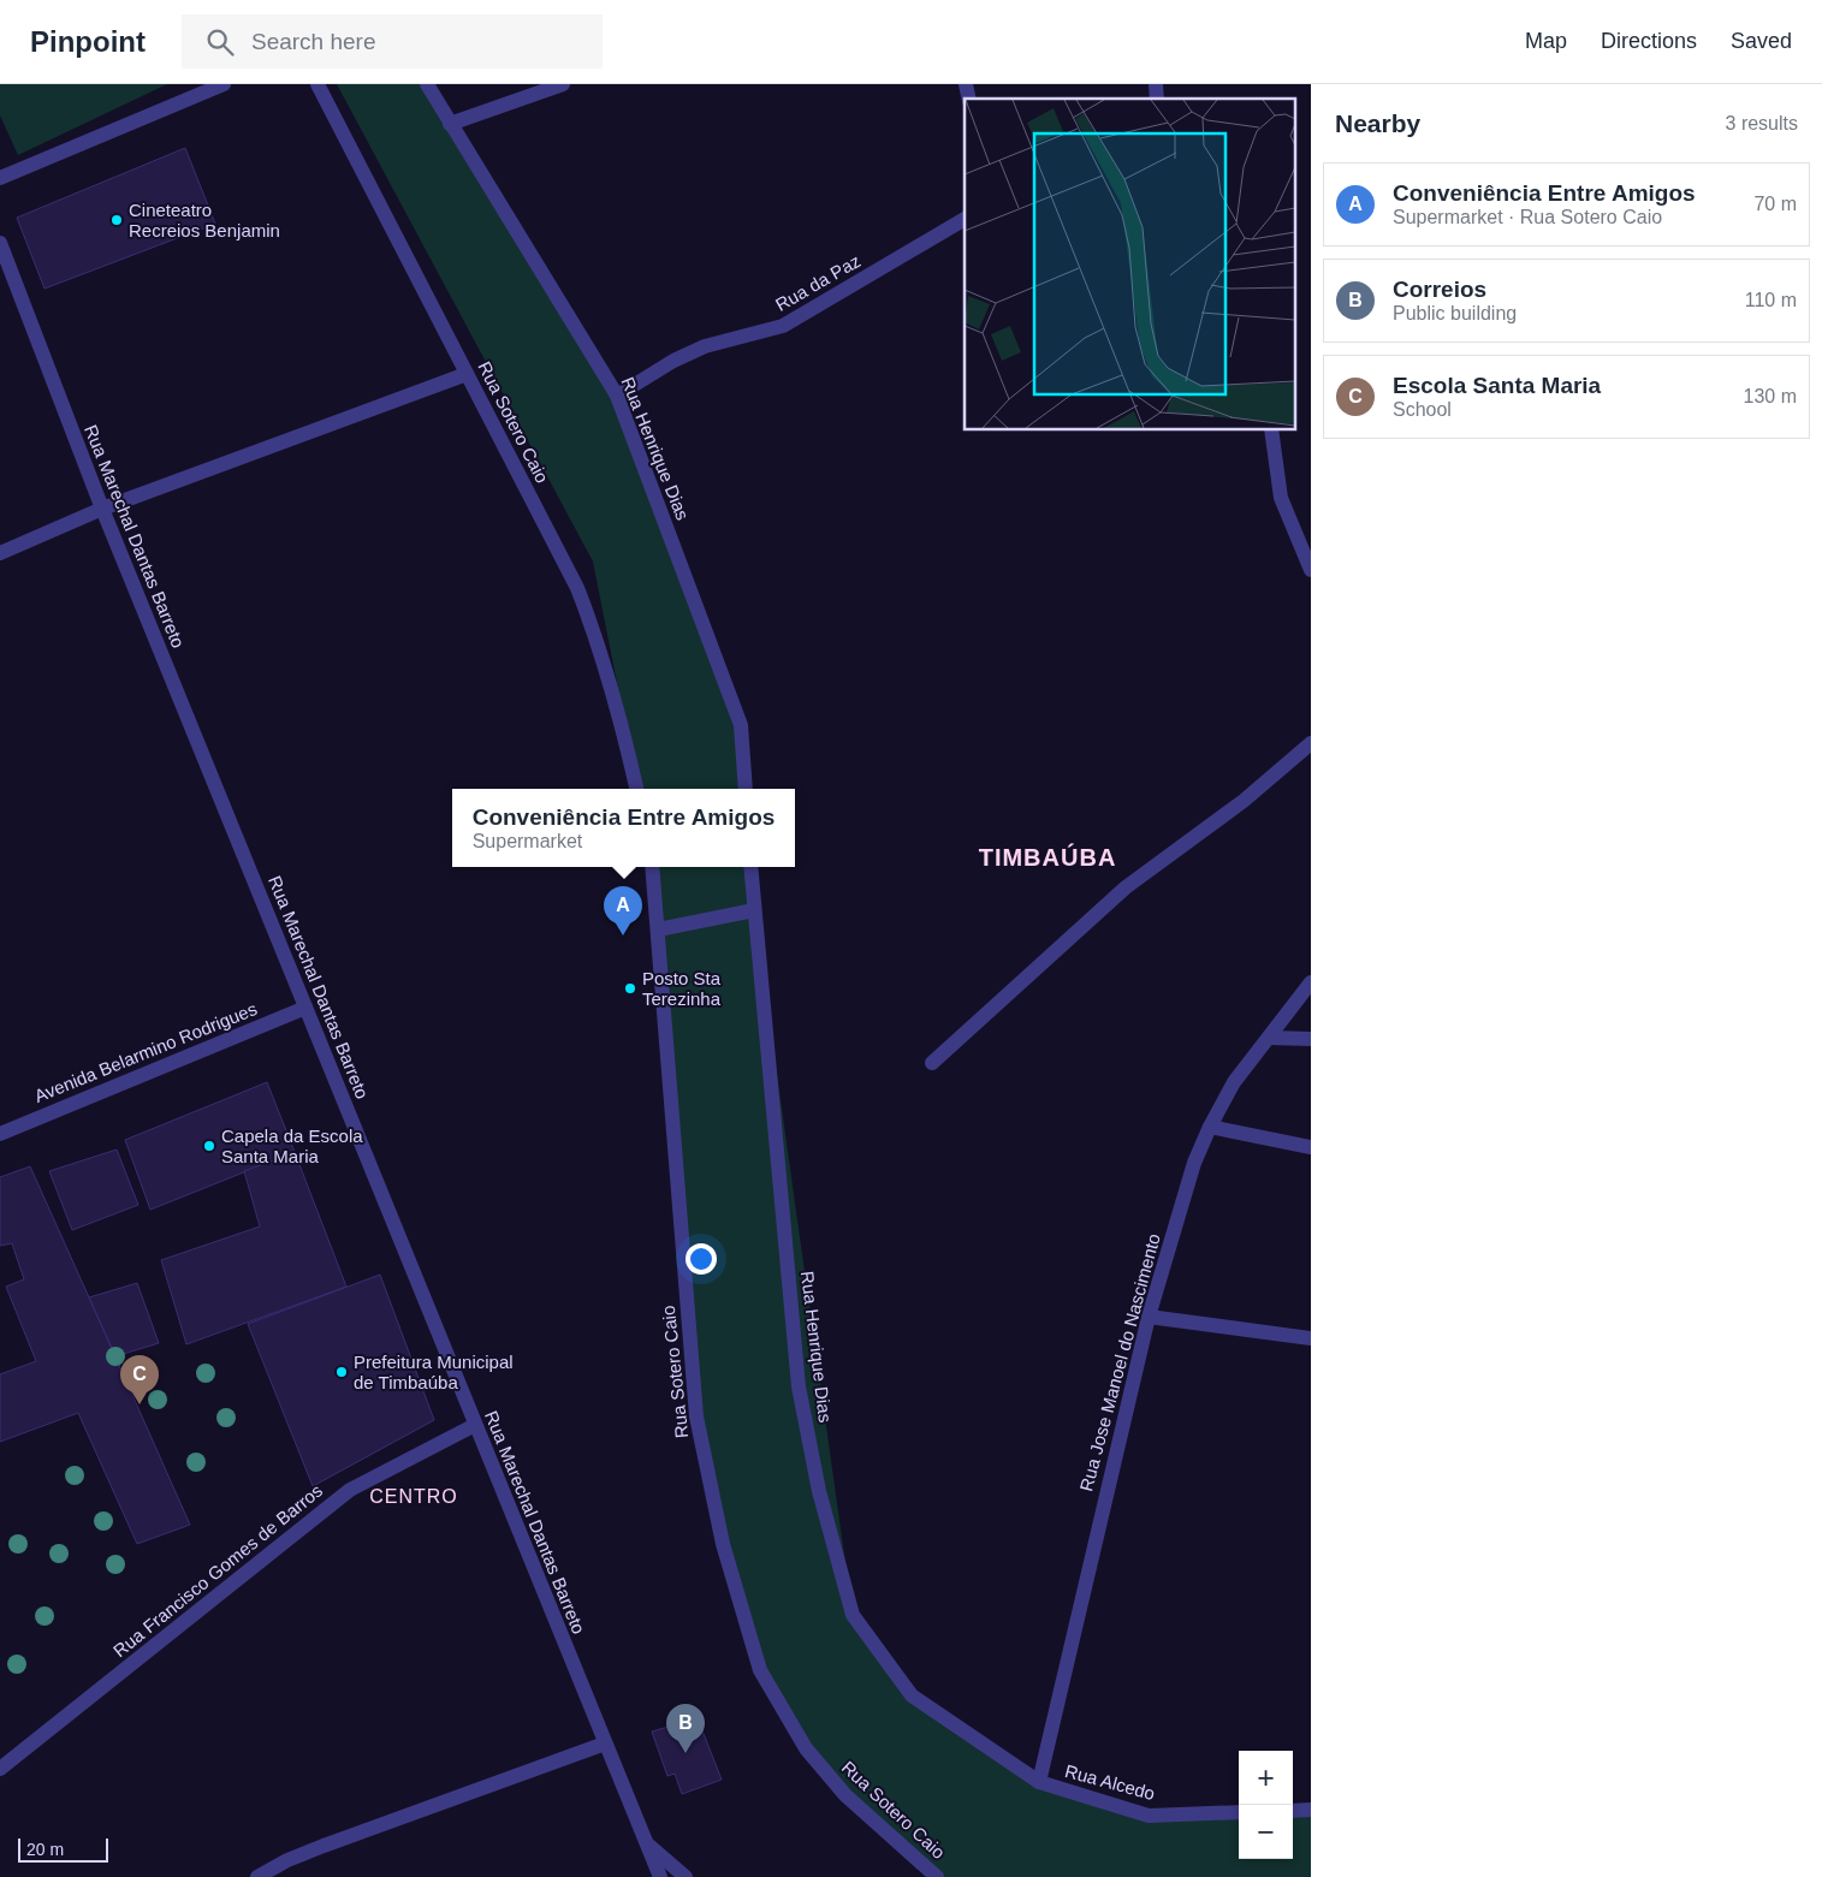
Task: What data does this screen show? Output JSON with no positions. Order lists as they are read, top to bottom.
{
  "streets": {
    "street": [
      "Rua da Paz",
      "Rua Sotero Caio",
      "Rua Henrique Dias",
      "Rua Marechal Dantas Barreto",
      "Avenida Belarmino Rodrigues",
      "Rua Jose Manoel do Nascimento",
      "Rua Francisco Gomes de Barros",
      "Rua Alcedo"
    ]
  },
  "crossings": [
    ["Rua da Paz", "Rua Henrique Dias"],
    ["Rua Henrique Dias", "Rua Jose Manoel do Nascimento"],
    ["Rua Henrique Dias", "Rua Alcedo"],
    ["Rua Marechal Dantas Barreto", "Avenida Belarmino Rodrigues"],
    ["Rua Marechal Dantas Barreto", "Rua Francisco Gomes de Barros"],
    ["Rua Jose Manoel do Nascimento", "Rua Alcedo"]
  ],
  "districts": ["TIMBAÚBA", "CENTRO"],
  "places": [
    "Cineteatro Recreios Benjamin",
    "Posto Sta Terezinha",
    "Capela da Escola Santa Maria",
    "Prefeitura Municipal de Timbaúba"
  ],
  "scale_bar": "20 m",
  "page": {
    "header": "Pinpoint",
    "search": "Search here",
    "nav": ["Map", "Directions", "Saved"],
    "heading": ["Nearby", "3 results"],
    "list": [
      {
        "mark": "A",
        "name": "Conveniência Entre Amigos",
        "note": "Supermarket · Rua Sotero Caio",
        "value": "70 m"
      },
      {
        "mark": "B",
        "name": "Correios",
        "note": "Public building",
        "value": "110 m"
      },
      {
        "mark": "C",
        "name": "Escola Santa Maria",
        "note": "School",
        "value": "130 m"
      }
    ],
    "popup": ["Conveniência Entre Amigos", "Supermarket"],
    "pins": ["A", "C", "B"],
    "map_buttons": ["+", "−"],
    "scale": "20 m"
  }
}
